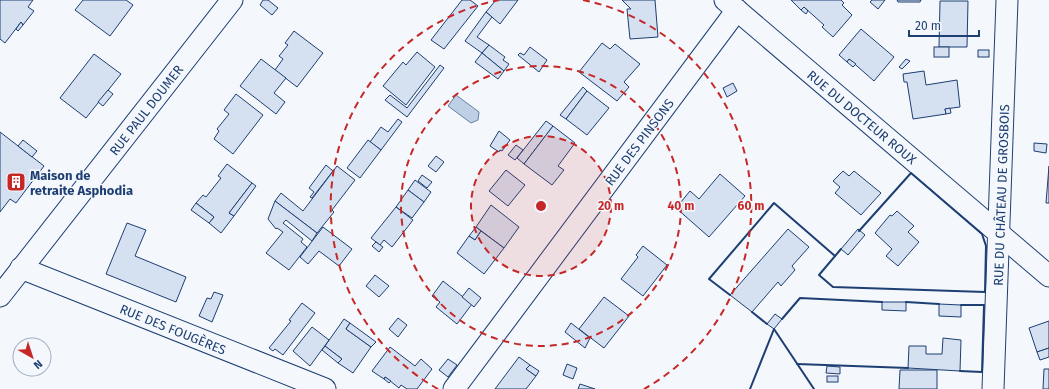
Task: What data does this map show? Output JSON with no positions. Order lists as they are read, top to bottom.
{
  "streets": {
    "street": [
      "RUE PAUL DOUMER",
      "RUE DU DOCTEUR ROUX",
      "RUE DES PINSONS",
      "RUE DU CHÂTEAU DE GROSBOIS",
      "RUE DES FOUGÈRES"
    ]
  },
  "crossings": [
    ["RUE PAUL DOUMER", "RUE DES FOUGÈRES"],
    ["RUE DU DOCTEUR ROUX", "RUE DES PINSONS"],
    ["RUE DU DOCTEUR ROUX", "RUE DU CHÂTEAU DE GROSBOIS"]
  ],
  "places": {
    "building": ["Maison de retraite Asphodia"]
  },
  "scale_bar": "20 m",
  "north": "bottom right",
  "rings": ["20 m", "40 m", "60 m"]
}
